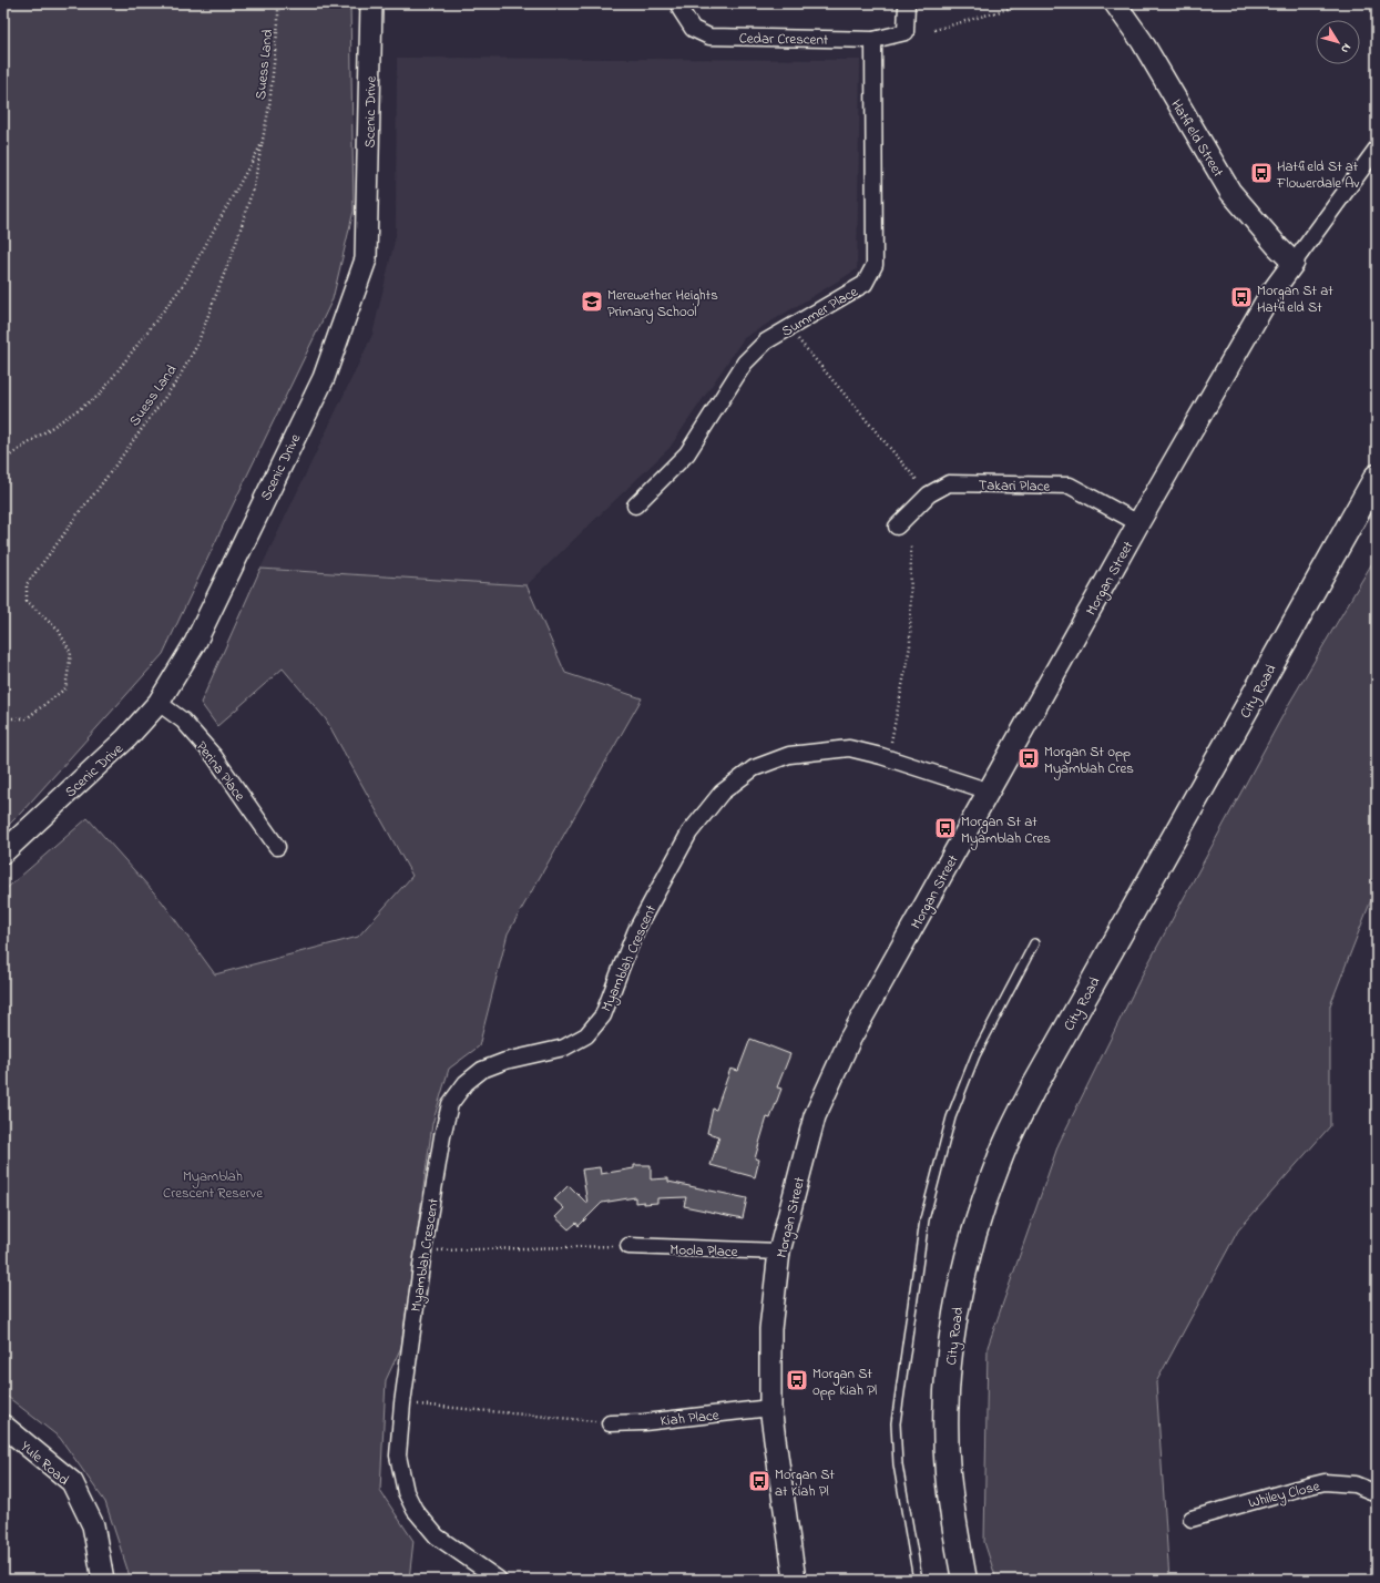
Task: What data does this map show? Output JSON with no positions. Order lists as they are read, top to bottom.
{
  "streets": {
    "highway": ["City Road"],
    "street": [
      "Cedar Crescent",
      "Scenic Drive",
      "Hatfield Street",
      "Summer Place",
      "Takari Place",
      "Morgan Street",
      "Perina Place",
      "Myamblah Crescent",
      "Moola Place",
      "Kiah Place",
      "Yule Road",
      "Whiley Close"
    ],
    "path": ["Suess Land"]
  },
  "crossings": [
    ["Cedar Crescent", "Summer Place"],
    ["Scenic Drive", "Perina Place"],
    ["Hatfield Street", "Morgan Street"],
    ["Takari Place", "Morgan Street"],
    ["Morgan Street", "Myamblah Crescent"],
    ["Morgan Street", "Moola Place"],
    ["Morgan Street", "Kiah Place"]
  ],
  "parks": ["Myamblah Crescent Reserve"],
  "places": {
    "bus stop": [
      "Hatfield St at Flowerdale Av",
      "Morgan St at Hatfield St",
      "Morgan St opp Myamblah Cres",
      "Morgan St at Myamblah Cres",
      "Morgan St opp Kiah Pl",
      "Morgan St at Kiah Pl"
    ],
    "school or university": ["Merewether Heights Primary School"]
  },
  "north": "bottom right"
}
